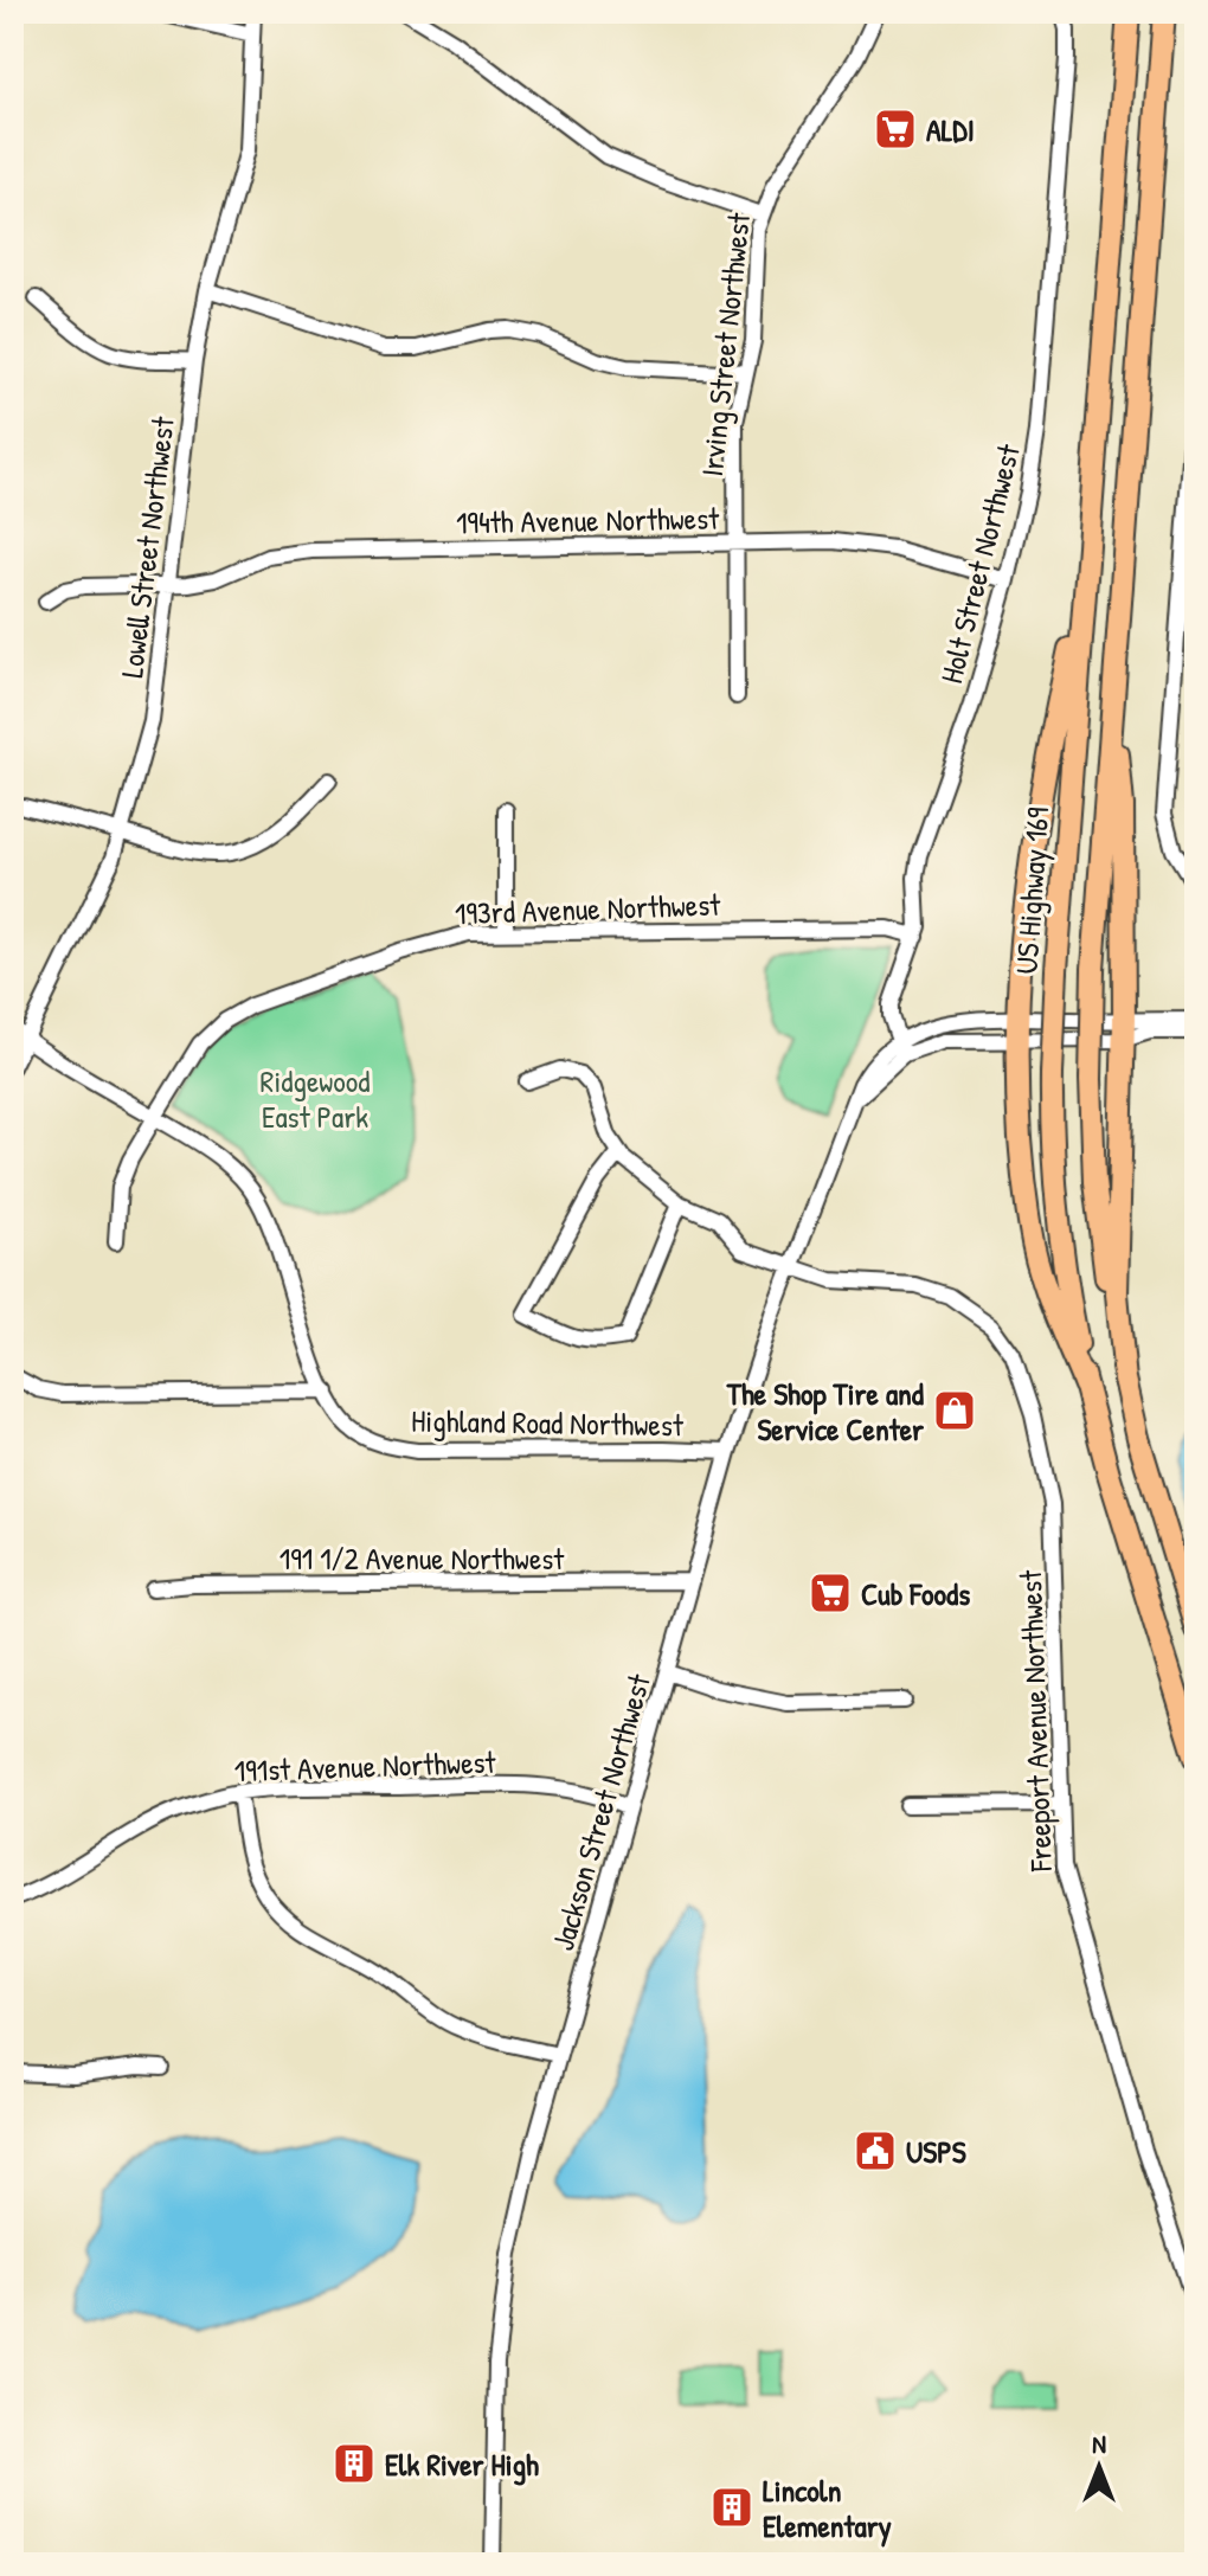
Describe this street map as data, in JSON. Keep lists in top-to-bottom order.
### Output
{
  "streets": {
    "highway": ["US Highway 169"],
    "street": [
      "Irving Street Northwest",
      "194th Avenue Northwest",
      "Lowell Street Northwest",
      "Holt Street Northwest",
      "193rd Avenue Northwest",
      "Highland Road Northwest",
      "191 1/2 Avenue Northwest",
      "Freeport Avenue Northwest",
      "191st Avenue Northwest",
      "Jackson Street Northwest"
    ]
  },
  "crossings": [
    ["Irving Street Northwest", "194th Avenue Northwest"],
    ["194th Avenue Northwest", "Lowell Street Northwest"],
    ["194th Avenue Northwest", "Holt Street Northwest"],
    ["Lowell Street Northwest", "Highland Road Northwest"],
    ["Holt Street Northwest", "193rd Avenue Northwest"],
    ["Holt Street Northwest", "Jackson Street Northwest"],
    ["193rd Avenue Northwest", "Highland Road Northwest"],
    ["Highland Road Northwest", "Jackson Street Northwest"],
    ["191 1/2 Avenue Northwest", "Jackson Street Northwest"],
    ["Freeport Avenue Northwest", "Jackson Street Northwest"],
    ["191st Avenue Northwest", "Jackson Street Northwest"]
  ],
  "parks": ["Ridgewood East Park"],
  "places": {
    "supermarket": ["ALDI", "Cub Foods"],
    "shop": ["The Shop Tire and Service Center"],
    "public building": ["USPS"],
    "building": ["Elk River High", "Lincoln Elementary"]
  },
  "north": "top"
}
